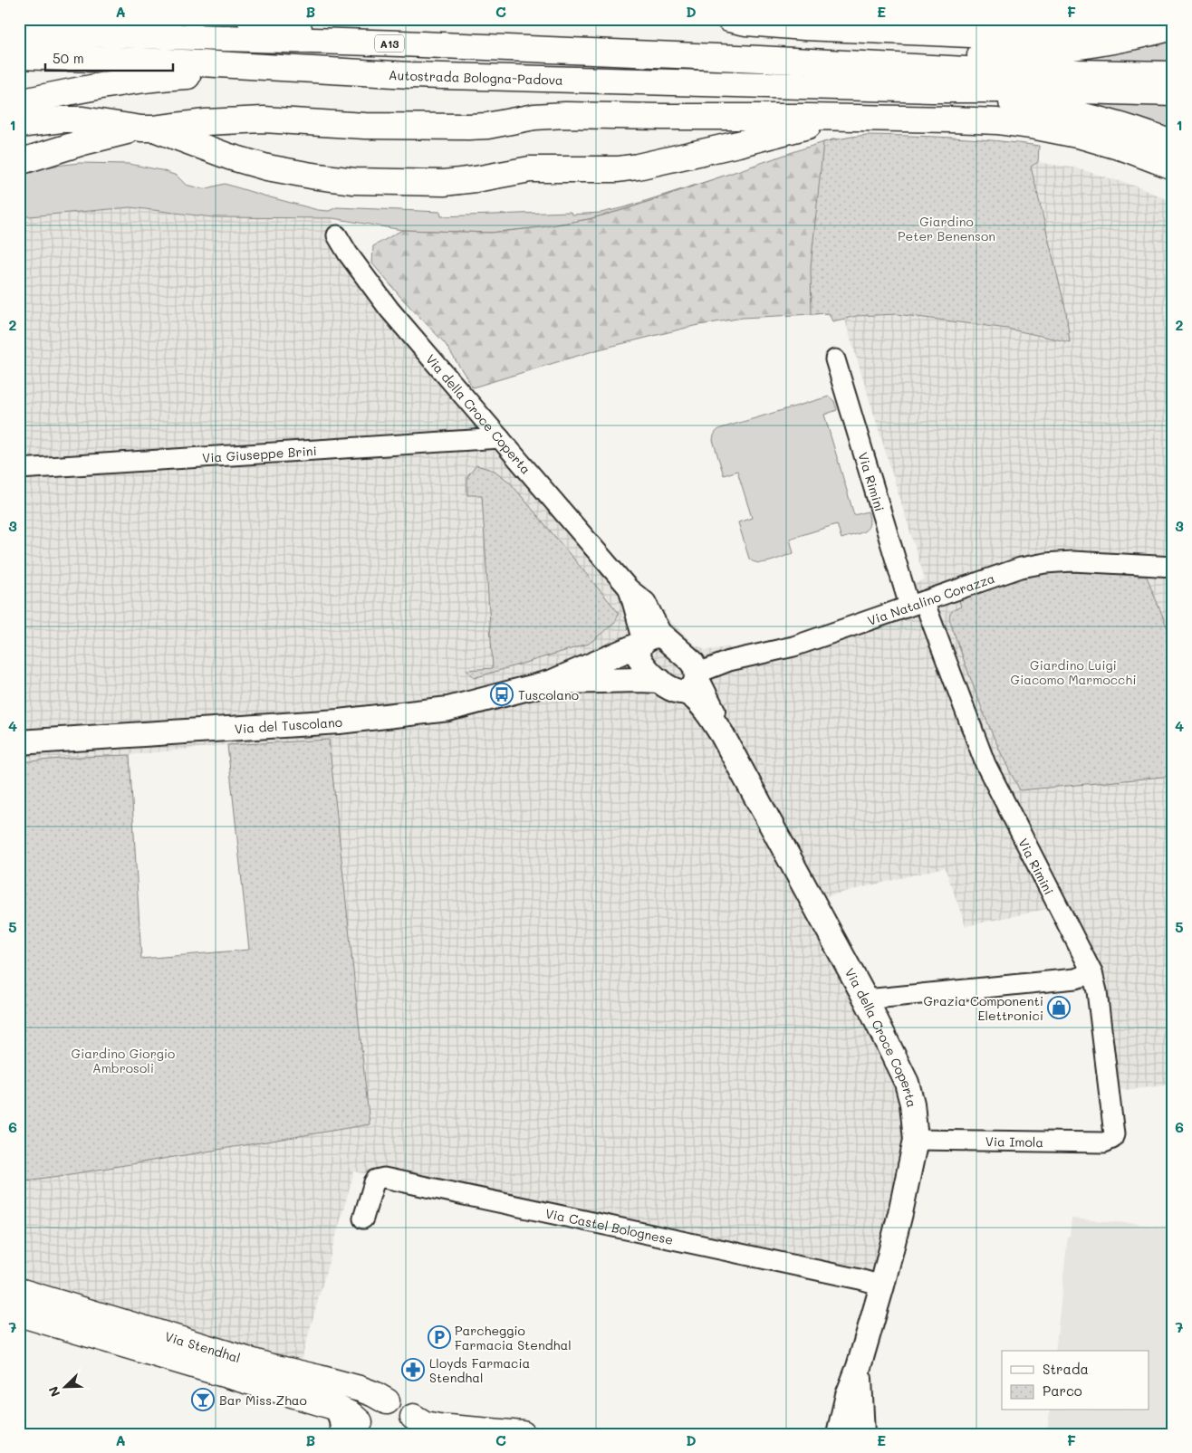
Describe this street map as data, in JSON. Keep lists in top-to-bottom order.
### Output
{
  "streets": {
    "main road": ["A13", "Autostrada Bologna-Padova", "Via Stendhal"],
    "street": [
      "Via della Croce Coperta",
      "Via Giuseppe Brini",
      "Via Rimini",
      "Via Natalino Corazza",
      "Via del Tuscolano",
      "Via Imola",
      "Via Castel Bolognese"
    ]
  },
  "crossings": [
    ["Via della Croce Coperta", "Via Giuseppe Brini"],
    ["Via della Croce Coperta", "Via Natalino Corazza"],
    ["Via della Croce Coperta", "Via del Tuscolano"],
    ["Via della Croce Coperta", "Via Imola"],
    ["Via della Croce Coperta", "Via Castel Bolognese"],
    ["Via Rimini", "Via Natalino Corazza"],
    ["Via Rimini", "Via Imola"]
  ],
  "parks": ["Giardino Peter Benenson", "Giardino Luigi Giacomo Marmocchi", "Giardino Giorgio Ambrosoli"],
  "places": {
    "bus stop": ["Tuscolano"],
    "shop": ["Grazia Componenti Elettronici"],
    "parking": ["Parcheggio Farmacia Stendhal"],
    "pharmacy": ["Lloyds Farmacia Stendhal"],
    "bar": ["Bar Miss Zhao"]
  },
  "legend": ["Strada", "Parco"],
  "scale_bar": "50 m",
  "north": "bottom left",
  "grid": {
    "columns": [
      "A",
      "B",
      "C",
      "D",
      "E",
      "F"
    ],
    "rows": [
      "1",
      "2",
      "3",
      "4",
      "5",
      "6",
      "7"
    ]
  }
}
